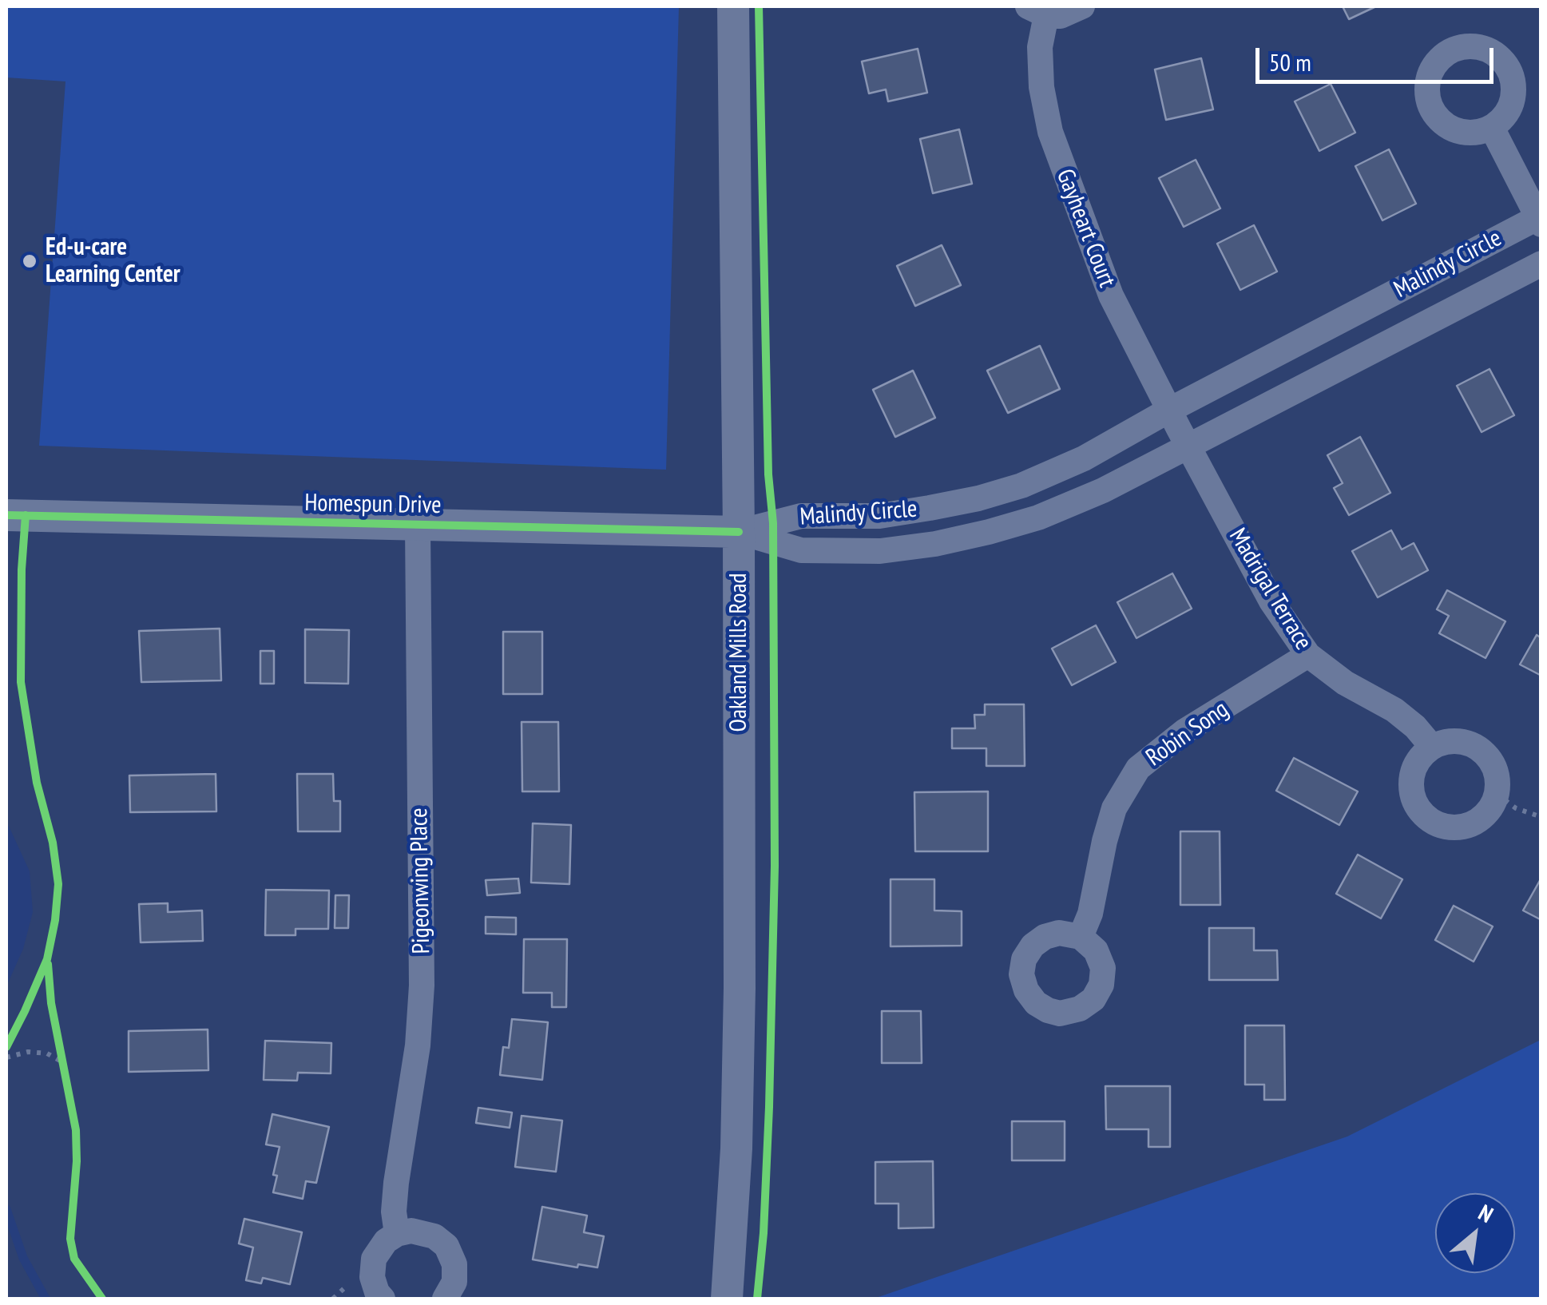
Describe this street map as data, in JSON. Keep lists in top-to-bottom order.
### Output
{
  "streets": {
    "street": [
      "Gayheart Court",
      "Malindy Circle",
      "Homespun Drive",
      "Madrigal Terrace",
      "Oakland Mills Road",
      "Robin Song",
      "Pigeonwing Place"
    ]
  },
  "crossings": [
    ["Gayheart Court", "Malindy Circle"],
    ["Gayheart Court", "Madrigal Terrace"],
    ["Malindy Circle", "Homespun Drive"],
    ["Malindy Circle", "Madrigal Terrace"],
    ["Malindy Circle", "Oakland Mills Road"],
    ["Homespun Drive", "Oakland Mills Road"],
    ["Homespun Drive", "Pigeonwing Place"],
    ["Madrigal Terrace", "Robin Song"]
  ],
  "places": ["Ed-u-care Learning Center"],
  "scale_bar": "50 m",
  "north": "top right"
}
